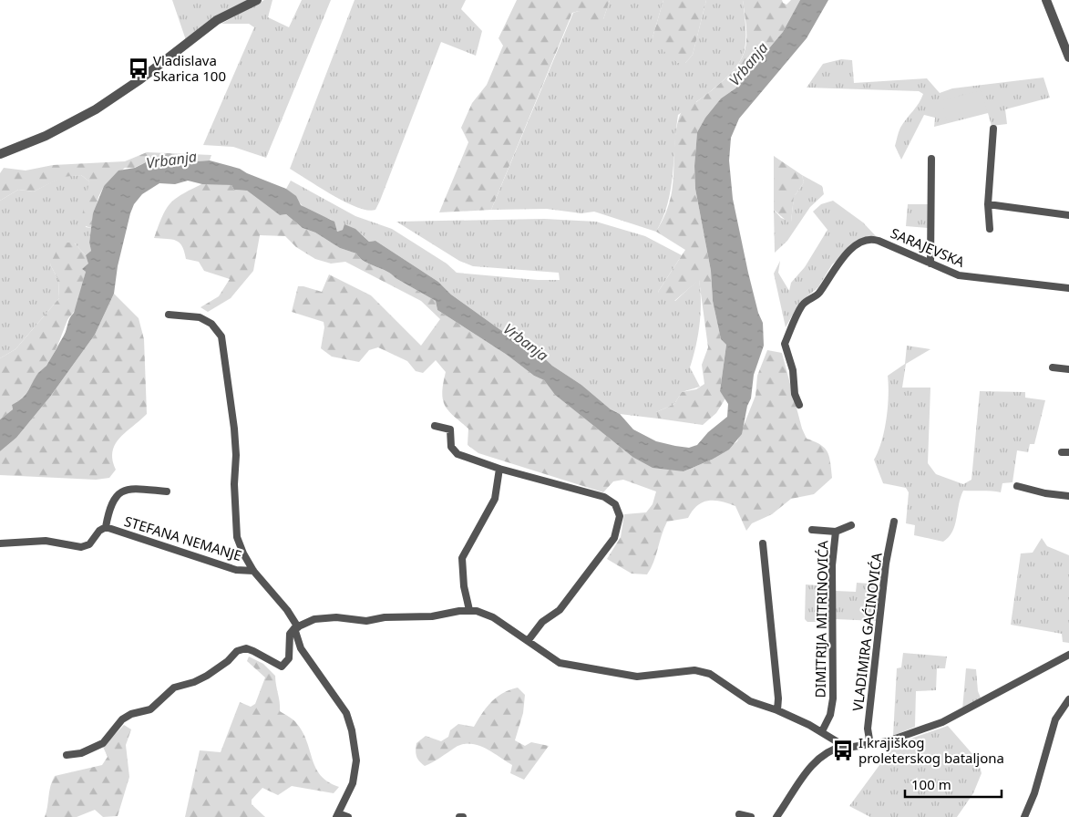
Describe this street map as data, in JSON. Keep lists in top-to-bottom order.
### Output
{
  "streets": {
    "street": [
      "SARAJEVSKA",
      "STEFANA NEMANJE",
      "DIMITRIJA MITRINOVIĆA",
      "VLADIMIRA GAĆINOVIĆA"
    ]
  },
  "water": ["Vrbanja"],
  "places": {
    "bus stop": ["Vladislava Skarica 100", "I krajiškog proleterskog bataljona"]
  },
  "scale_bar": "100 m"
}
